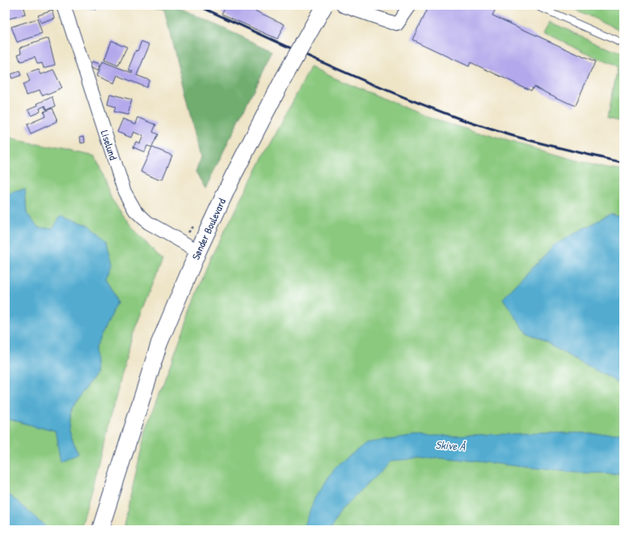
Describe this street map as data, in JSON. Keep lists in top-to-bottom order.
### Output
{
  "streets": {
    "street": ["Liselund", "Sønder Boulevard"]
  },
  "crossings": [
    ["Liselund", "Sønder Boulevard"]
  ],
  "water": ["Skive Å"]
}
